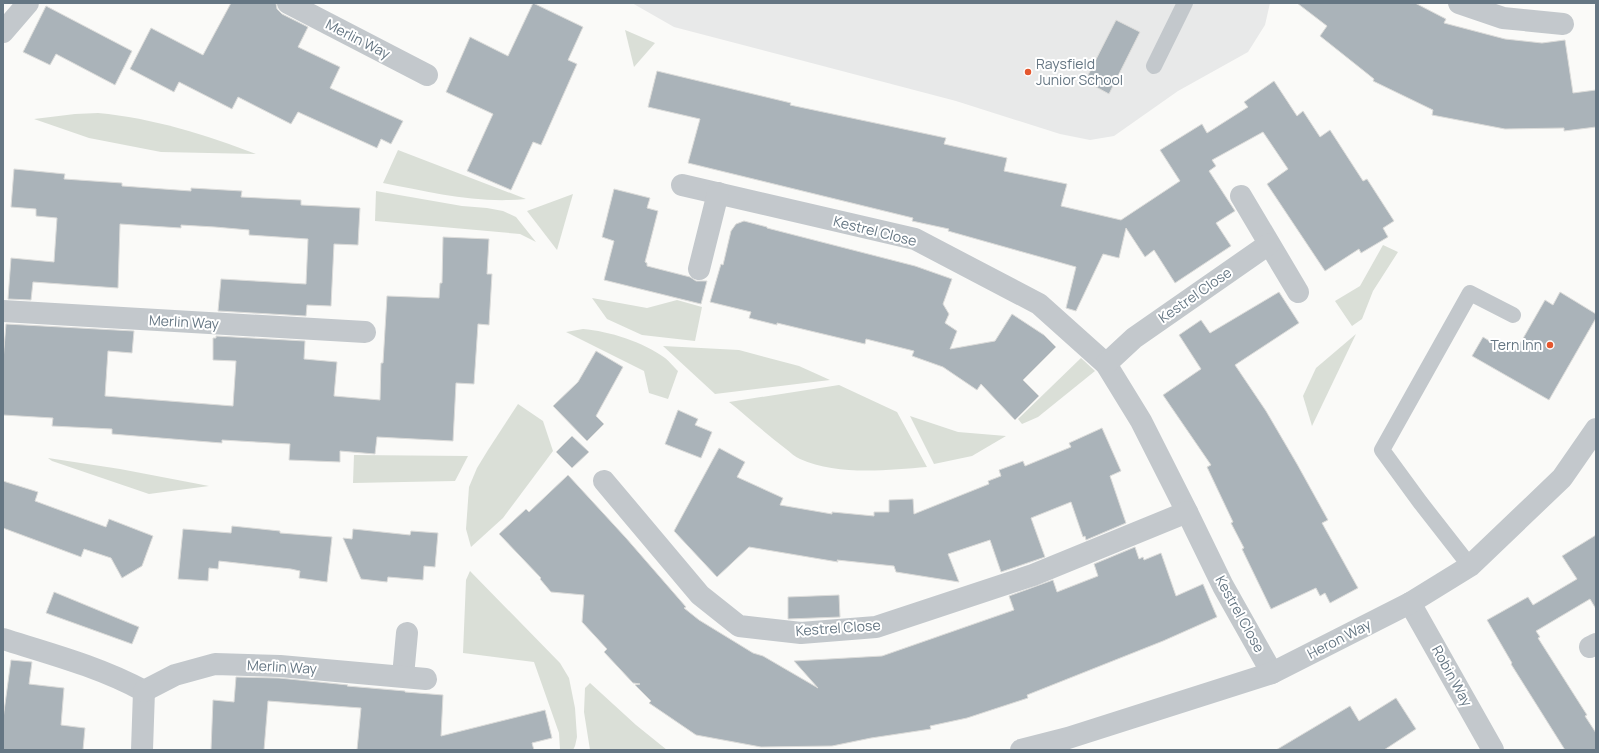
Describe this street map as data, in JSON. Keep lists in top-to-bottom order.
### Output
{
  "streets": {
    "street": [
      "Merlin Way",
      "Kestrel Close",
      "Heron Way",
      "Robin Way"
    ]
  },
  "crossings": [
    ["Kestrel Close", "Heron Way"],
    ["Heron Way", "Robin Way"]
  ],
  "places": ["Raysfield Junior School", "Tern Inn"]
}
